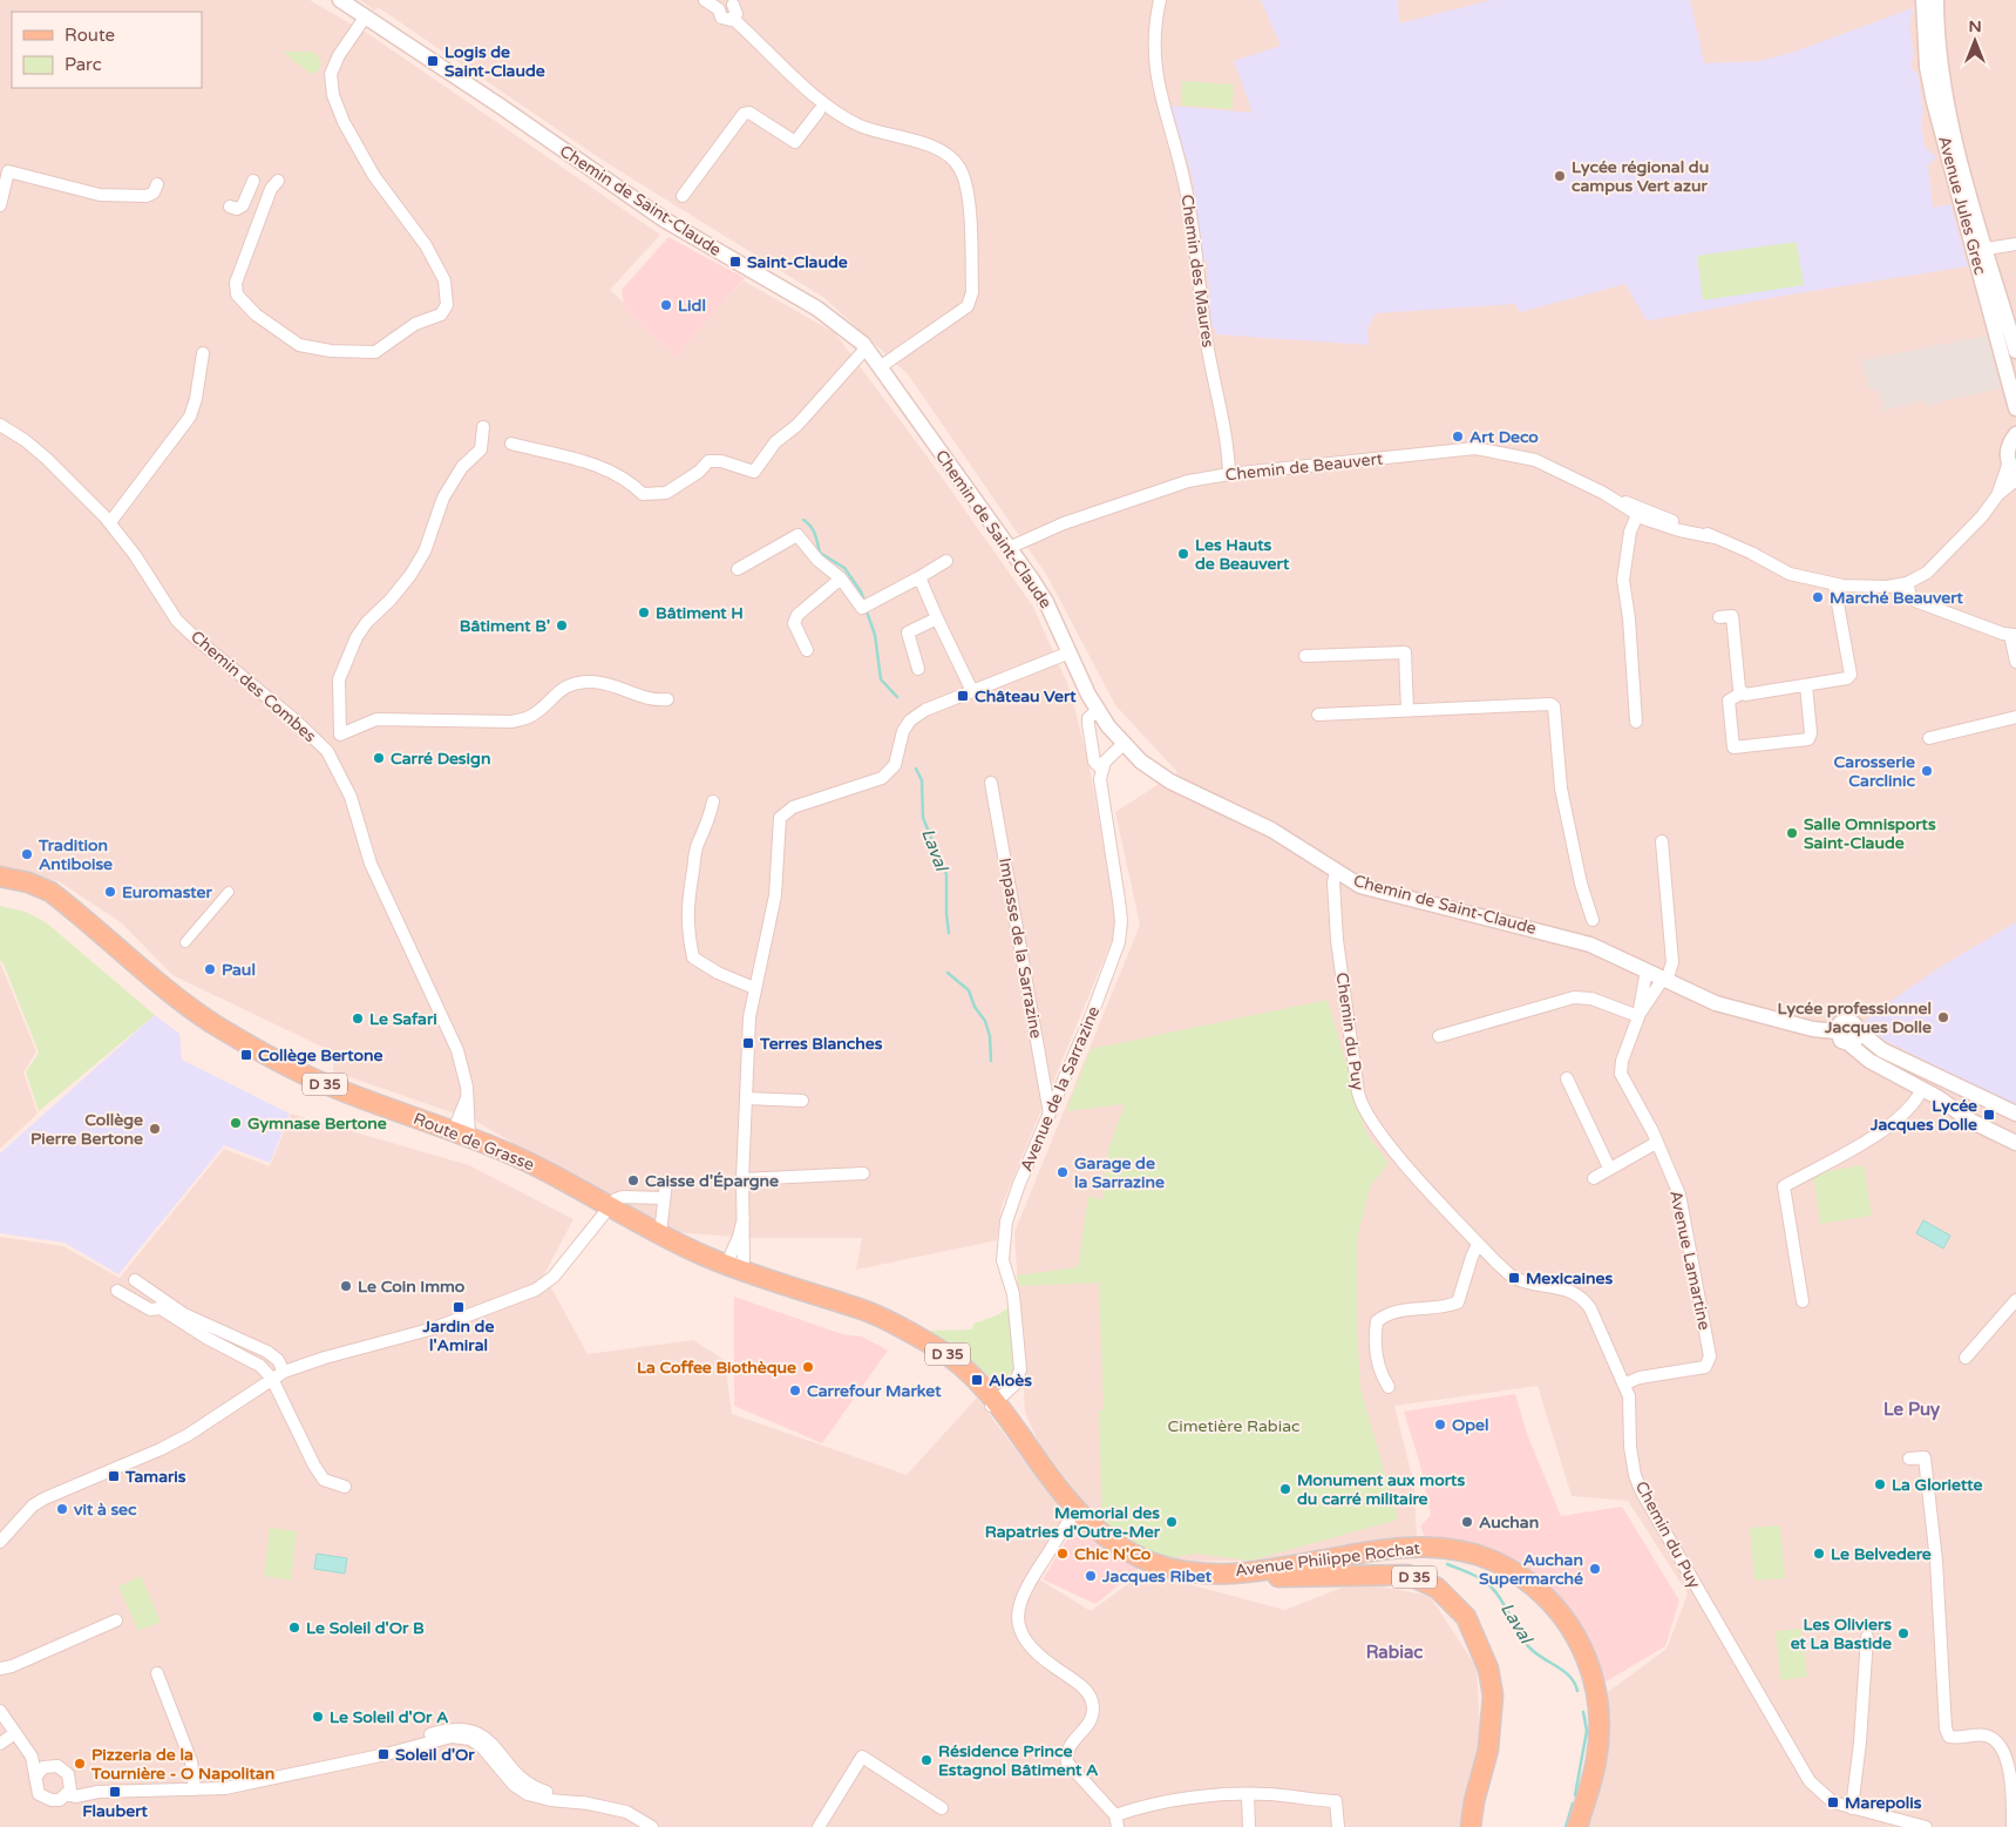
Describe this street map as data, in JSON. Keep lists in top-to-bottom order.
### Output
{
  "streets": {
    "main road": ["D 35", "Route de Grasse", "Avenue Philippe Rochat"],
    "street": [
      "Chemin de Saint-Claude",
      "Avenue Jules Grec",
      "Chemin des Maures",
      "Chemin de Beauvert",
      "Chemin des Combes",
      "Impasse de la Sarrazine",
      "Chemin du Puy",
      "Avenue de la Sarrazine",
      "Avenue Lamartine"
    ]
  },
  "crossings": [
    ["Chemin de Saint-Claude", "Chemin de Beauvert"],
    ["Chemin de Saint-Claude", "Chemin du Puy"],
    ["Chemin de Saint-Claude", "Avenue de la Sarrazine"],
    ["Chemin de Saint-Claude", "Avenue Lamartine"],
    ["Chemin des Maures", "Chemin de Beauvert"],
    ["Chemin des Combes", "Route de Grasse"],
    ["Impasse de la Sarrazine", "Avenue de la Sarrazine"],
    ["Chemin du Puy", "Avenue Lamartine"],
    ["Avenue de la Sarrazine", "Route de Grasse"],
    ["Avenue de la Sarrazine", "Avenue Philippe Rochat"],
    ["Route de Grasse", "Avenue Philippe Rochat"]
  ],
  "districts": ["Le Puy", "Rabiac"],
  "water": ["Laval"],
  "parks": ["Cimetière Rabiac"],
  "places": {
    "transit": [
      "Logis de Saint-Claude",
      "Saint-Claude",
      "Château Vert",
      "Terres Blanches",
      "Collège Bertone",
      "Lycée Jacques Dolle",
      "Mexicaines",
      "Jardin de l'Amiral",
      "Aloès",
      "Tamaris",
      "Soleil d'Or",
      "Flaubert",
      "Marepolis"
    ],
    "other": [
      "Lycée régional du campus Vert azur",
      "Lidl",
      "Art Deco",
      "Les Hauts de Beauvert",
      "Marché Beauvert",
      "Bâtiment H",
      "Bâtiment B'",
      "Carré Design",
      "Carosserie Carclinic",
      "Salle Omnisports Saint-Claude",
      "Tradition Antiboise",
      "Euromaster",
      "Paul",
      "Lycée professionnel Jacques Dolle",
      "Le Safari",
      "Gymnase Bertone",
      "Collège Pierre Bertone",
      "Garage de la Sarrazine",
      "Caisse d'Épargne",
      "Le Coin Immo",
      "La Coffee Biothèque",
      "Carrefour Market",
      "Opel",
      "La Gloriette",
      "Monument aux morts du carré militaire",
      "vit à sec",
      "Memorial des Rapatries d'Outre-Mer",
      "Auchan",
      "Chic N'Co",
      "Le Belvedere",
      "Auchan Supermarché",
      "Jacques Ribet",
      "Le Soleil d'Or B",
      "Les Oliviers et La Bastide",
      "Le Soleil d'Or A",
      "Résidence Prince Estagnol Bâtiment A",
      "Pizzeria de la Tournière - O Napolitan"
    ]
  },
  "legend": ["Route", "Parc"],
  "north": "top"
}
